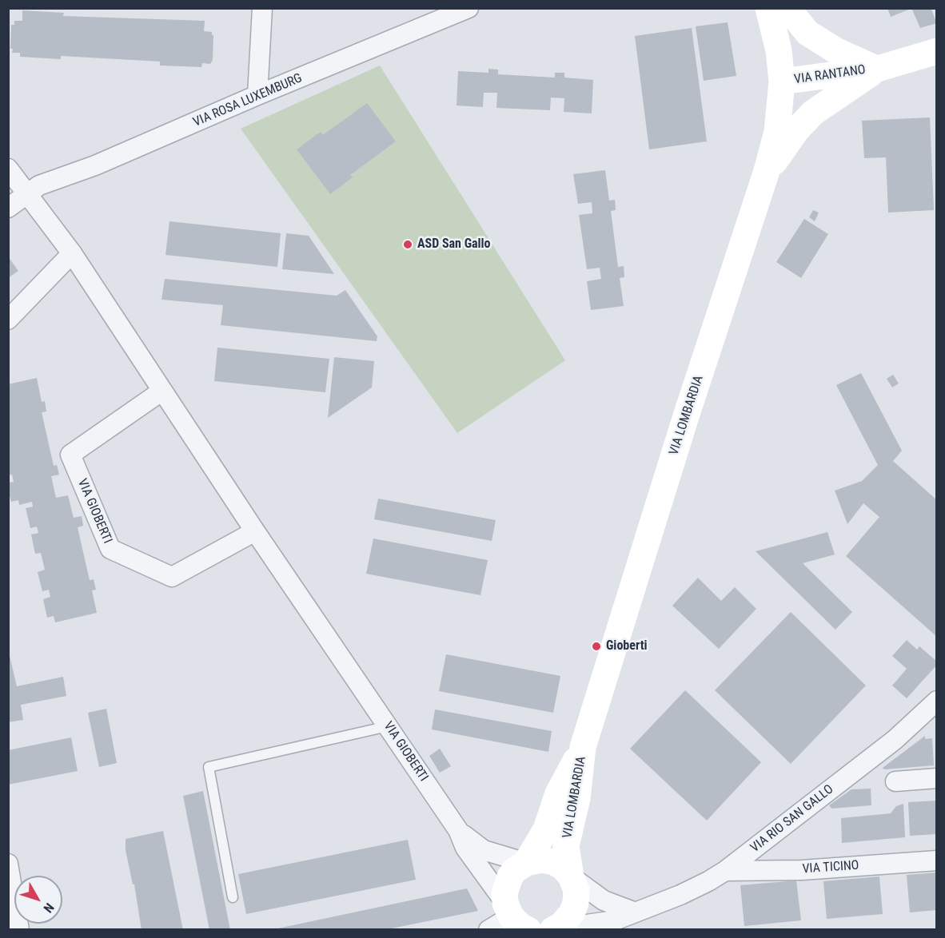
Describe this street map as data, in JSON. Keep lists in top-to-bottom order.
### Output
{
  "streets": {
    "main road": ["VIA RANTANO", "VIA LOMBARDIA"],
    "street": [
      "VIA ROSA LUXEMBURG",
      "VIA GIOBERTI",
      "VIA RIO SAN GALLO",
      "VIA TICINO"
    ]
  },
  "crossings": [
    ["VIA RANTANO", "VIA LOMBARDIA"],
    ["VIA ROSA LUXEMBURG", "VIA GIOBERTI"],
    ["VIA LOMBARDIA", "VIA RIO SAN GALLO"],
    ["VIA RIO SAN GALLO", "VIA TICINO"]
  ],
  "places": ["ASD San Gallo", "Gioberti"],
  "north": "bottom right"
}
